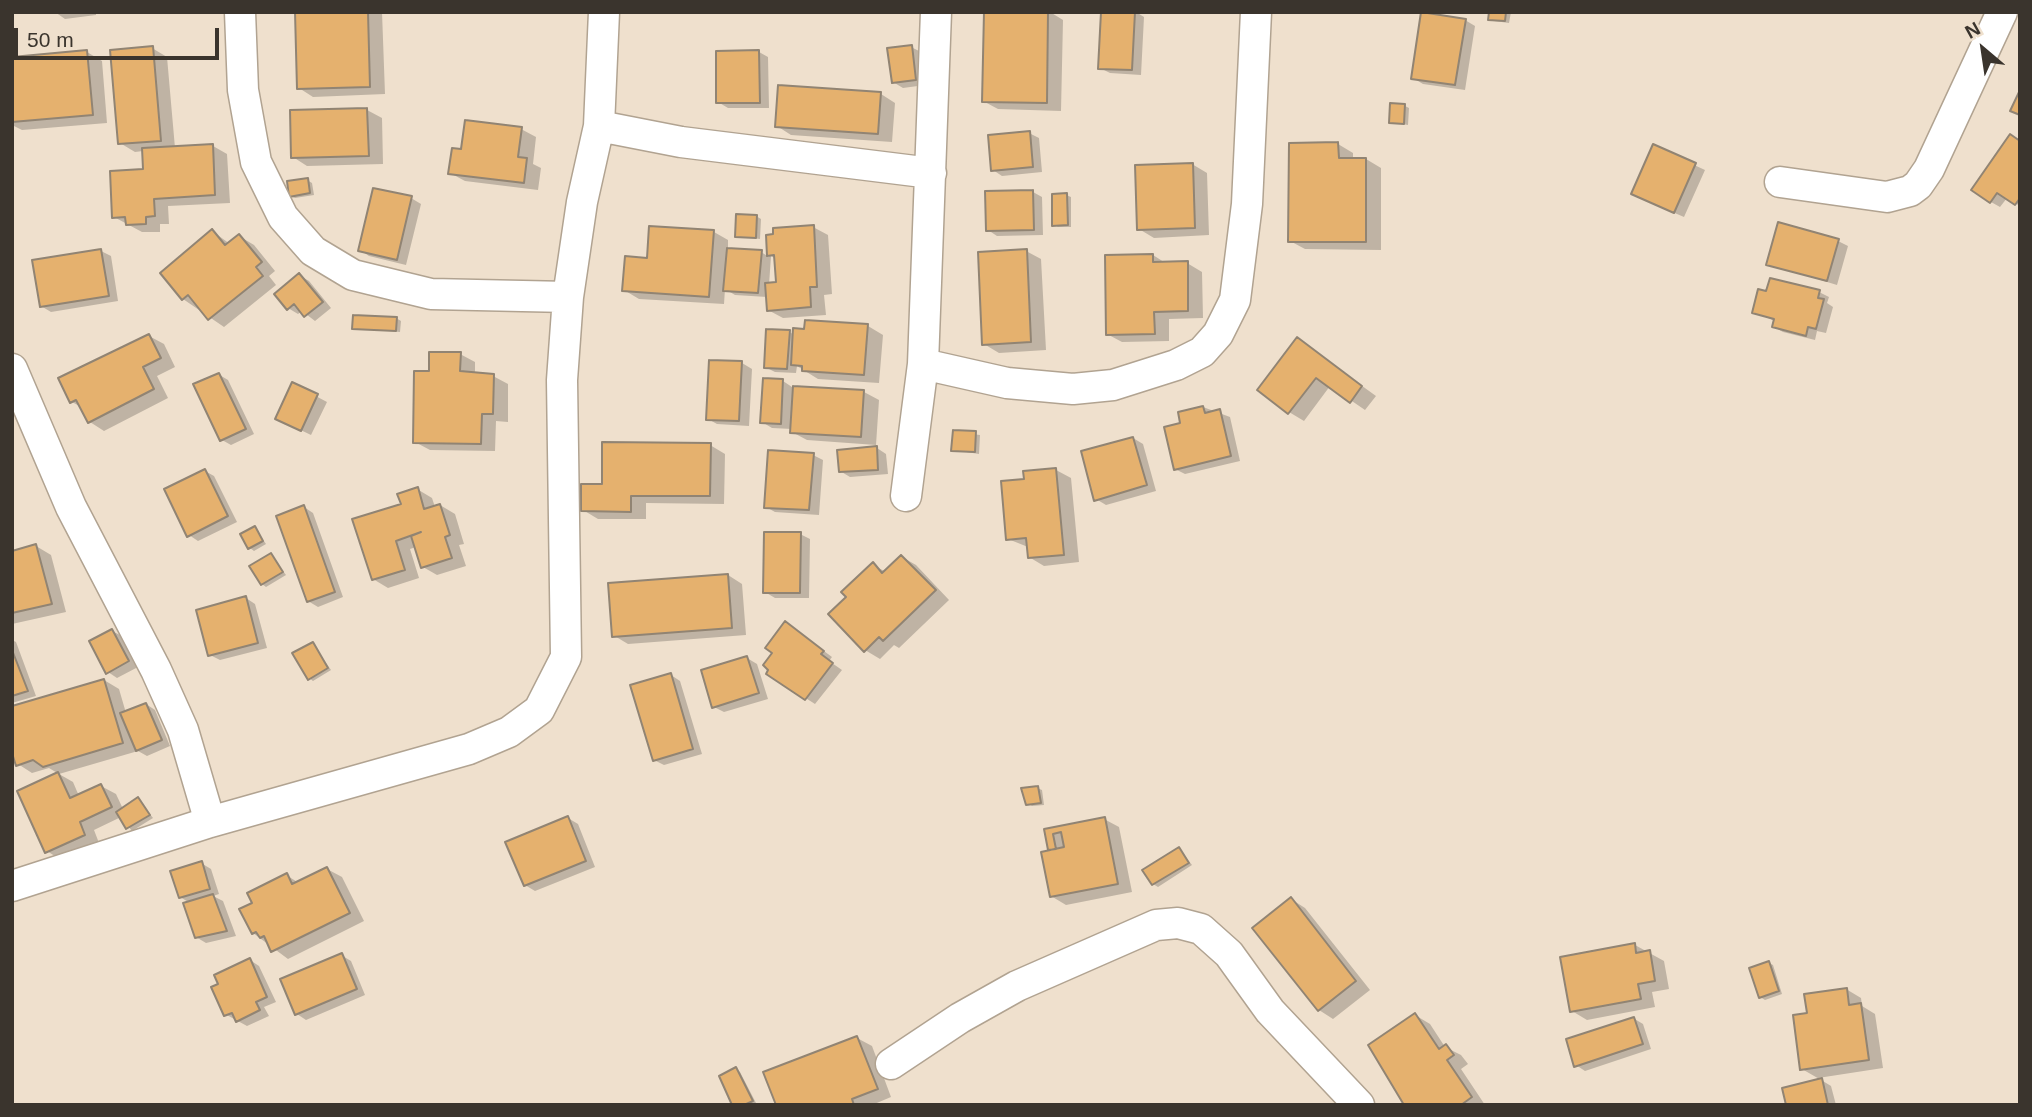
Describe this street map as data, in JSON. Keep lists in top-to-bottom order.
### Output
{
  "scale_bar": "50 m",
  "north": "top left"
}
